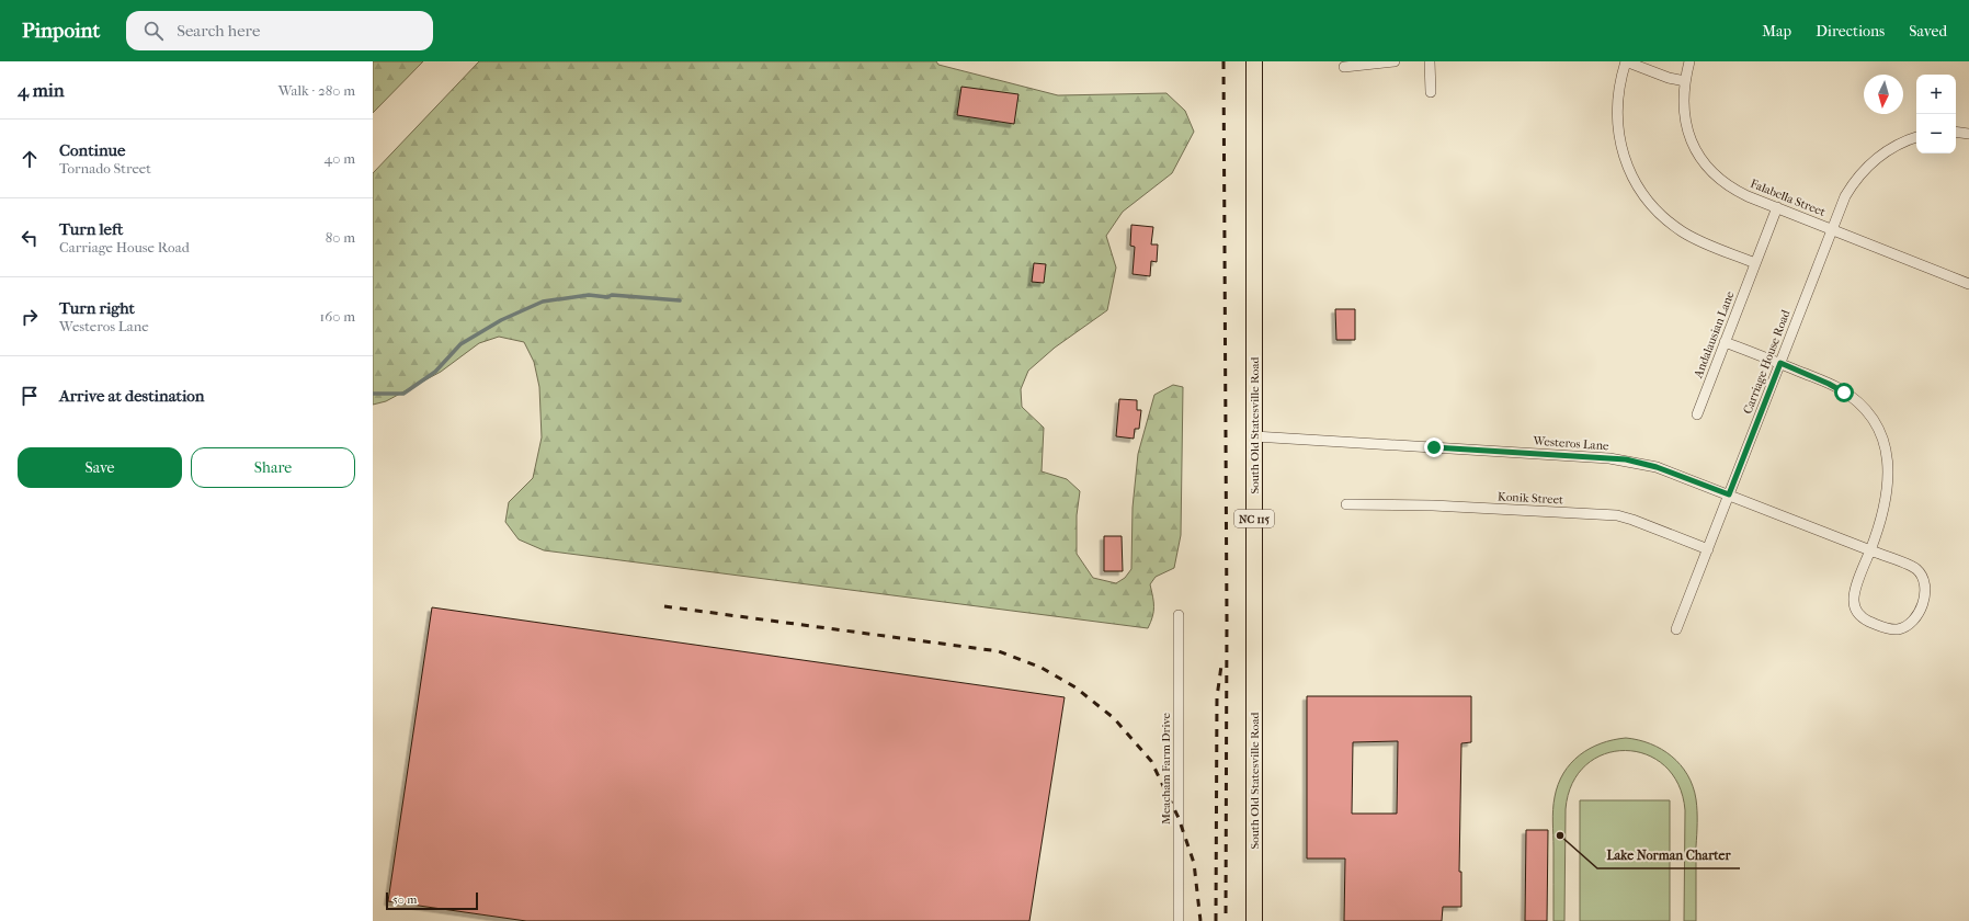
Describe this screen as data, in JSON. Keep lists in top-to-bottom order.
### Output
{
  "streets": {
    "main road": ["South Old Statesville Road", "NC 115"],
    "street": [
      "Falabella Street",
      "Andalausian Lane",
      "Carriage House Road",
      "Westeros Lane",
      "Konik Street",
      "Meacham Farm Drive"
    ]
  },
  "crossings": [
    ["Falabella Street", "Andalausian Lane"],
    ["Falabella Street", "Carriage House Road"],
    ["Carriage House Road", "Westeros Lane"],
    ["Carriage House Road", "Konik Street"],
    ["South Old Statesville Road", "Westeros Lane"]
  ],
  "places": ["Lake Norman Charter"],
  "scale_bar": "50 m",
  "north": "bottom",
  "page": {
    "header": "Pinpoint",
    "search": "Search here",
    "nav": ["Map", "Directions", "Saved"],
    "heading": ["4 min", "Walk · 280 m"],
    "map_buttons": ["+", "−"],
    "list": [
      ["Continue", "Tornado Street", "40 m"],
      ["Turn left", "Carriage House Road", "80 m"],
      ["Turn right", "Westeros Lane", "160 m"],
      "Arrive at destination"
    ],
    "buttons": ["Save", "Share"],
    "scale": "50 m"
  }
}
